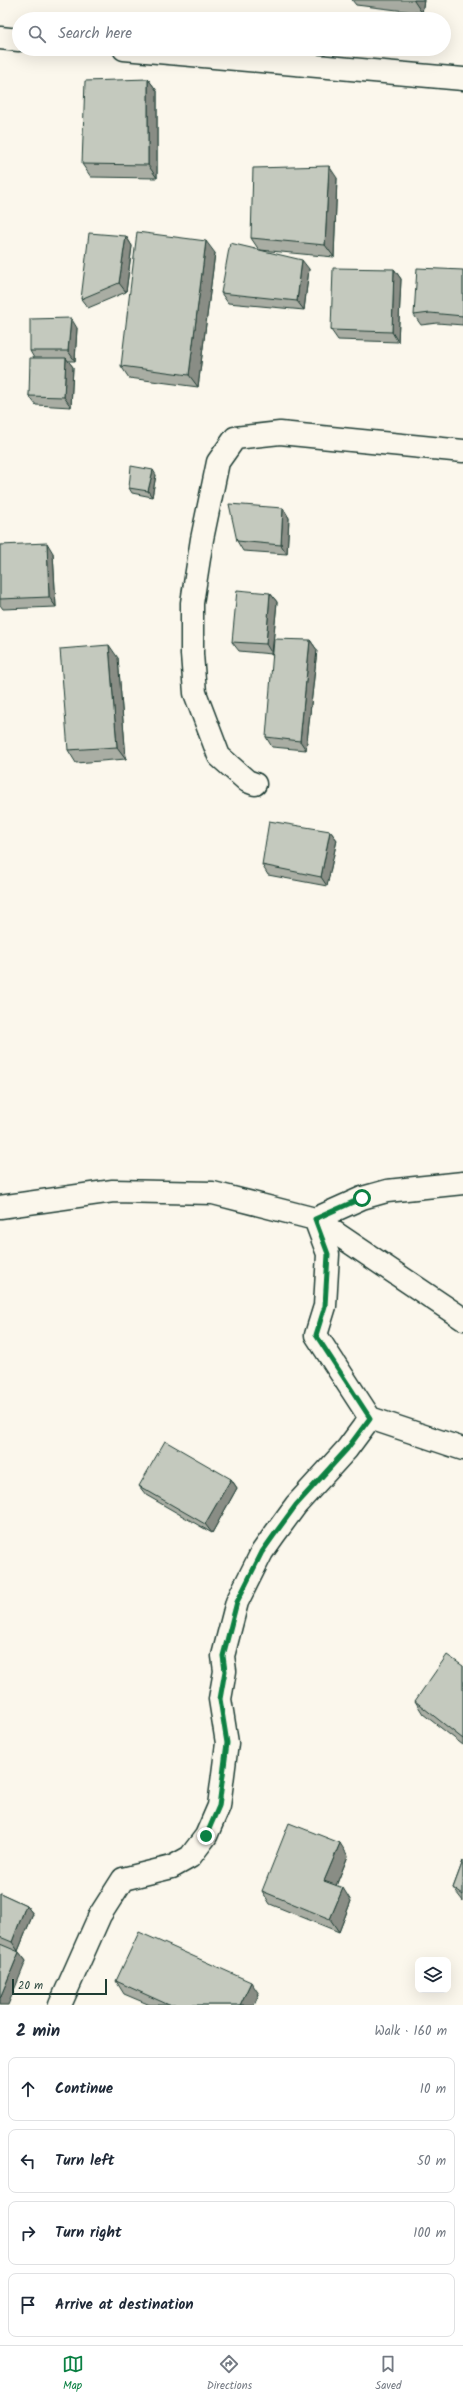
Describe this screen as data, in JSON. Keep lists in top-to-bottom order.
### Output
{
  "scale_bar": "20 m",
  "page": {
    "search": "Search here",
    "scale": "20 m",
    "heading": ["2 min", "Walk · 160 m"],
    "list": [
      ["Continue", "10 m"],
      ["Turn left", "50 m"],
      ["Turn right", "100 m"],
      "Arrive at destination"
    ],
    "nav": ["Map", "Directions", "Saved"]
  }
}
